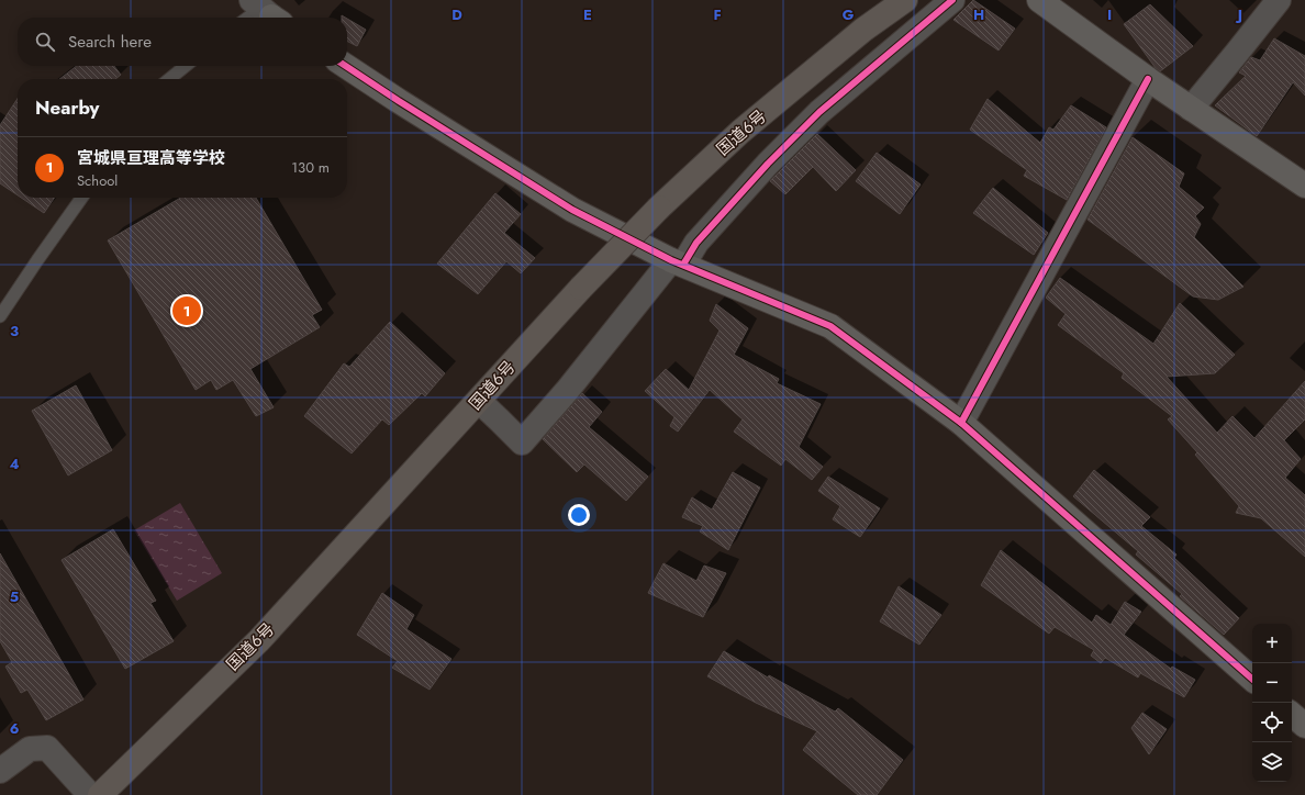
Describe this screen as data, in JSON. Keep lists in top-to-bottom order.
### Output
{
  "streets": {
    "highway": ["国道6号"]
  },
  "page": {
    "search": "Search here",
    "heading": "Nearby",
    "list": [
      {
        "mark": "1",
        "name": "宮城県亘理高等学校",
        "note": "School",
        "value": "130 m"
      }
    ],
    "pins": "1",
    "map_buttons": ["+", "−"]
  },
  "grid": {
    "columns": [
      "D",
      "E",
      "F",
      "G",
      "H",
      "I",
      "J"
    ],
    "rows": [
      "3",
      "4",
      "5",
      "6"
    ]
  }
}
